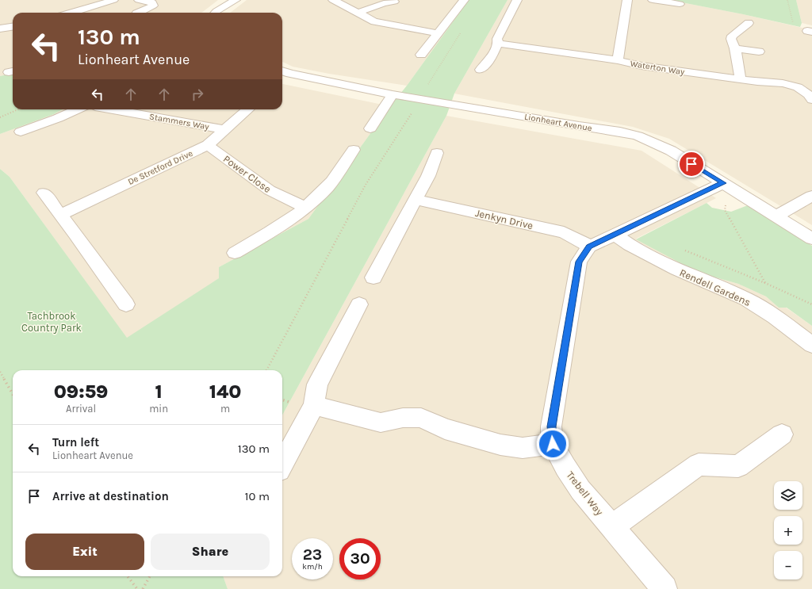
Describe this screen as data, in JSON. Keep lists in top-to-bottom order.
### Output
{
  "streets": {
    "street": [
      "Waterton Way",
      "Stammers Way",
      "Lionheart Avenue",
      "De Stretford Drive",
      "Power Close",
      "Jenkyn Drive",
      "Rendell Gardens",
      "Trebell Way"
    ]
  },
  "crossings": [
    ["Stammers Way", "De Stretford Drive"],
    ["De Stretford Drive", "Power Close"],
    ["Jenkyn Drive", "Trebell Way"]
  ],
  "parks": ["Tachbrook Country Park"],
  "page": {
    "turn": ["130 m", "Lionheart Avenue"],
    "eta": [
      "09:59",
      "Arrival",
      "1",
      "min",
      "140",
      "m"
    ],
    "list": [
      {
        "name": "Turn left",
        "note": "Lionheart Avenue",
        "value": "130 m"
      },
      {
        "name": "Arrive at destination",
        "value": "10 m"
      }
    ],
    "map_buttons": ["+", "−"],
    "buttons": ["Exit", "Share"],
    "speed": "23 km/h",
    "limit": "30"
  }
}
